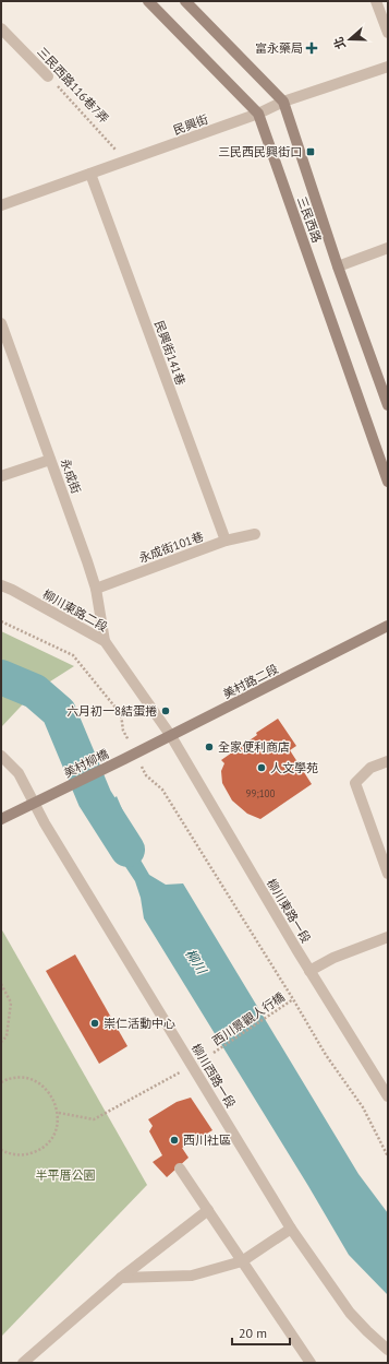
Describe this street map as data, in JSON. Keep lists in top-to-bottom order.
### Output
{
  "streets": {
    "street": [
      "三民西路116巷7弄",
      "民興街",
      "三民西路",
      "民興街141巷",
      "永成街",
      "永成街101巷",
      "柳川東路二段",
      "美村路二段",
      "美村柳橋",
      "柳川東路一段",
      "柳川西路一段"
    ],
    "path": ["西川景觀人行橋"]
  },
  "crossings": [
    ["三民西路116巷7弄", "民興街"],
    ["民興街", "三民西路"],
    ["民興街", "民興街141巷"],
    ["民興街141巷", "永成街101巷"],
    ["永成街", "永成街101巷"],
    ["永成街", "柳川東路二段"],
    ["柳川東路二段", "美村路二段"],
    ["柳川東路二段", "柳川東路一段"],
    ["美村路二段", "美村柳橋"],
    ["美村路二段", "柳川東路一段"],
    ["美村柳橋", "柳川西路一段"]
  ],
  "water": ["柳川"],
  "parks": ["半平厝公園"],
  "places": {
    "health": ["富永藥局"],
    "transit": ["三民西民興街口"],
    "other": [
      "六月初一8結蛋捲",
      "全家便利商店",
      "人文學苑",
      "崇仁活動中心",
      "西川社區"
    ]
  },
  "house_numbers": ["99;100"],
  "scale_bar": "20 m",
  "north": "left"
}
